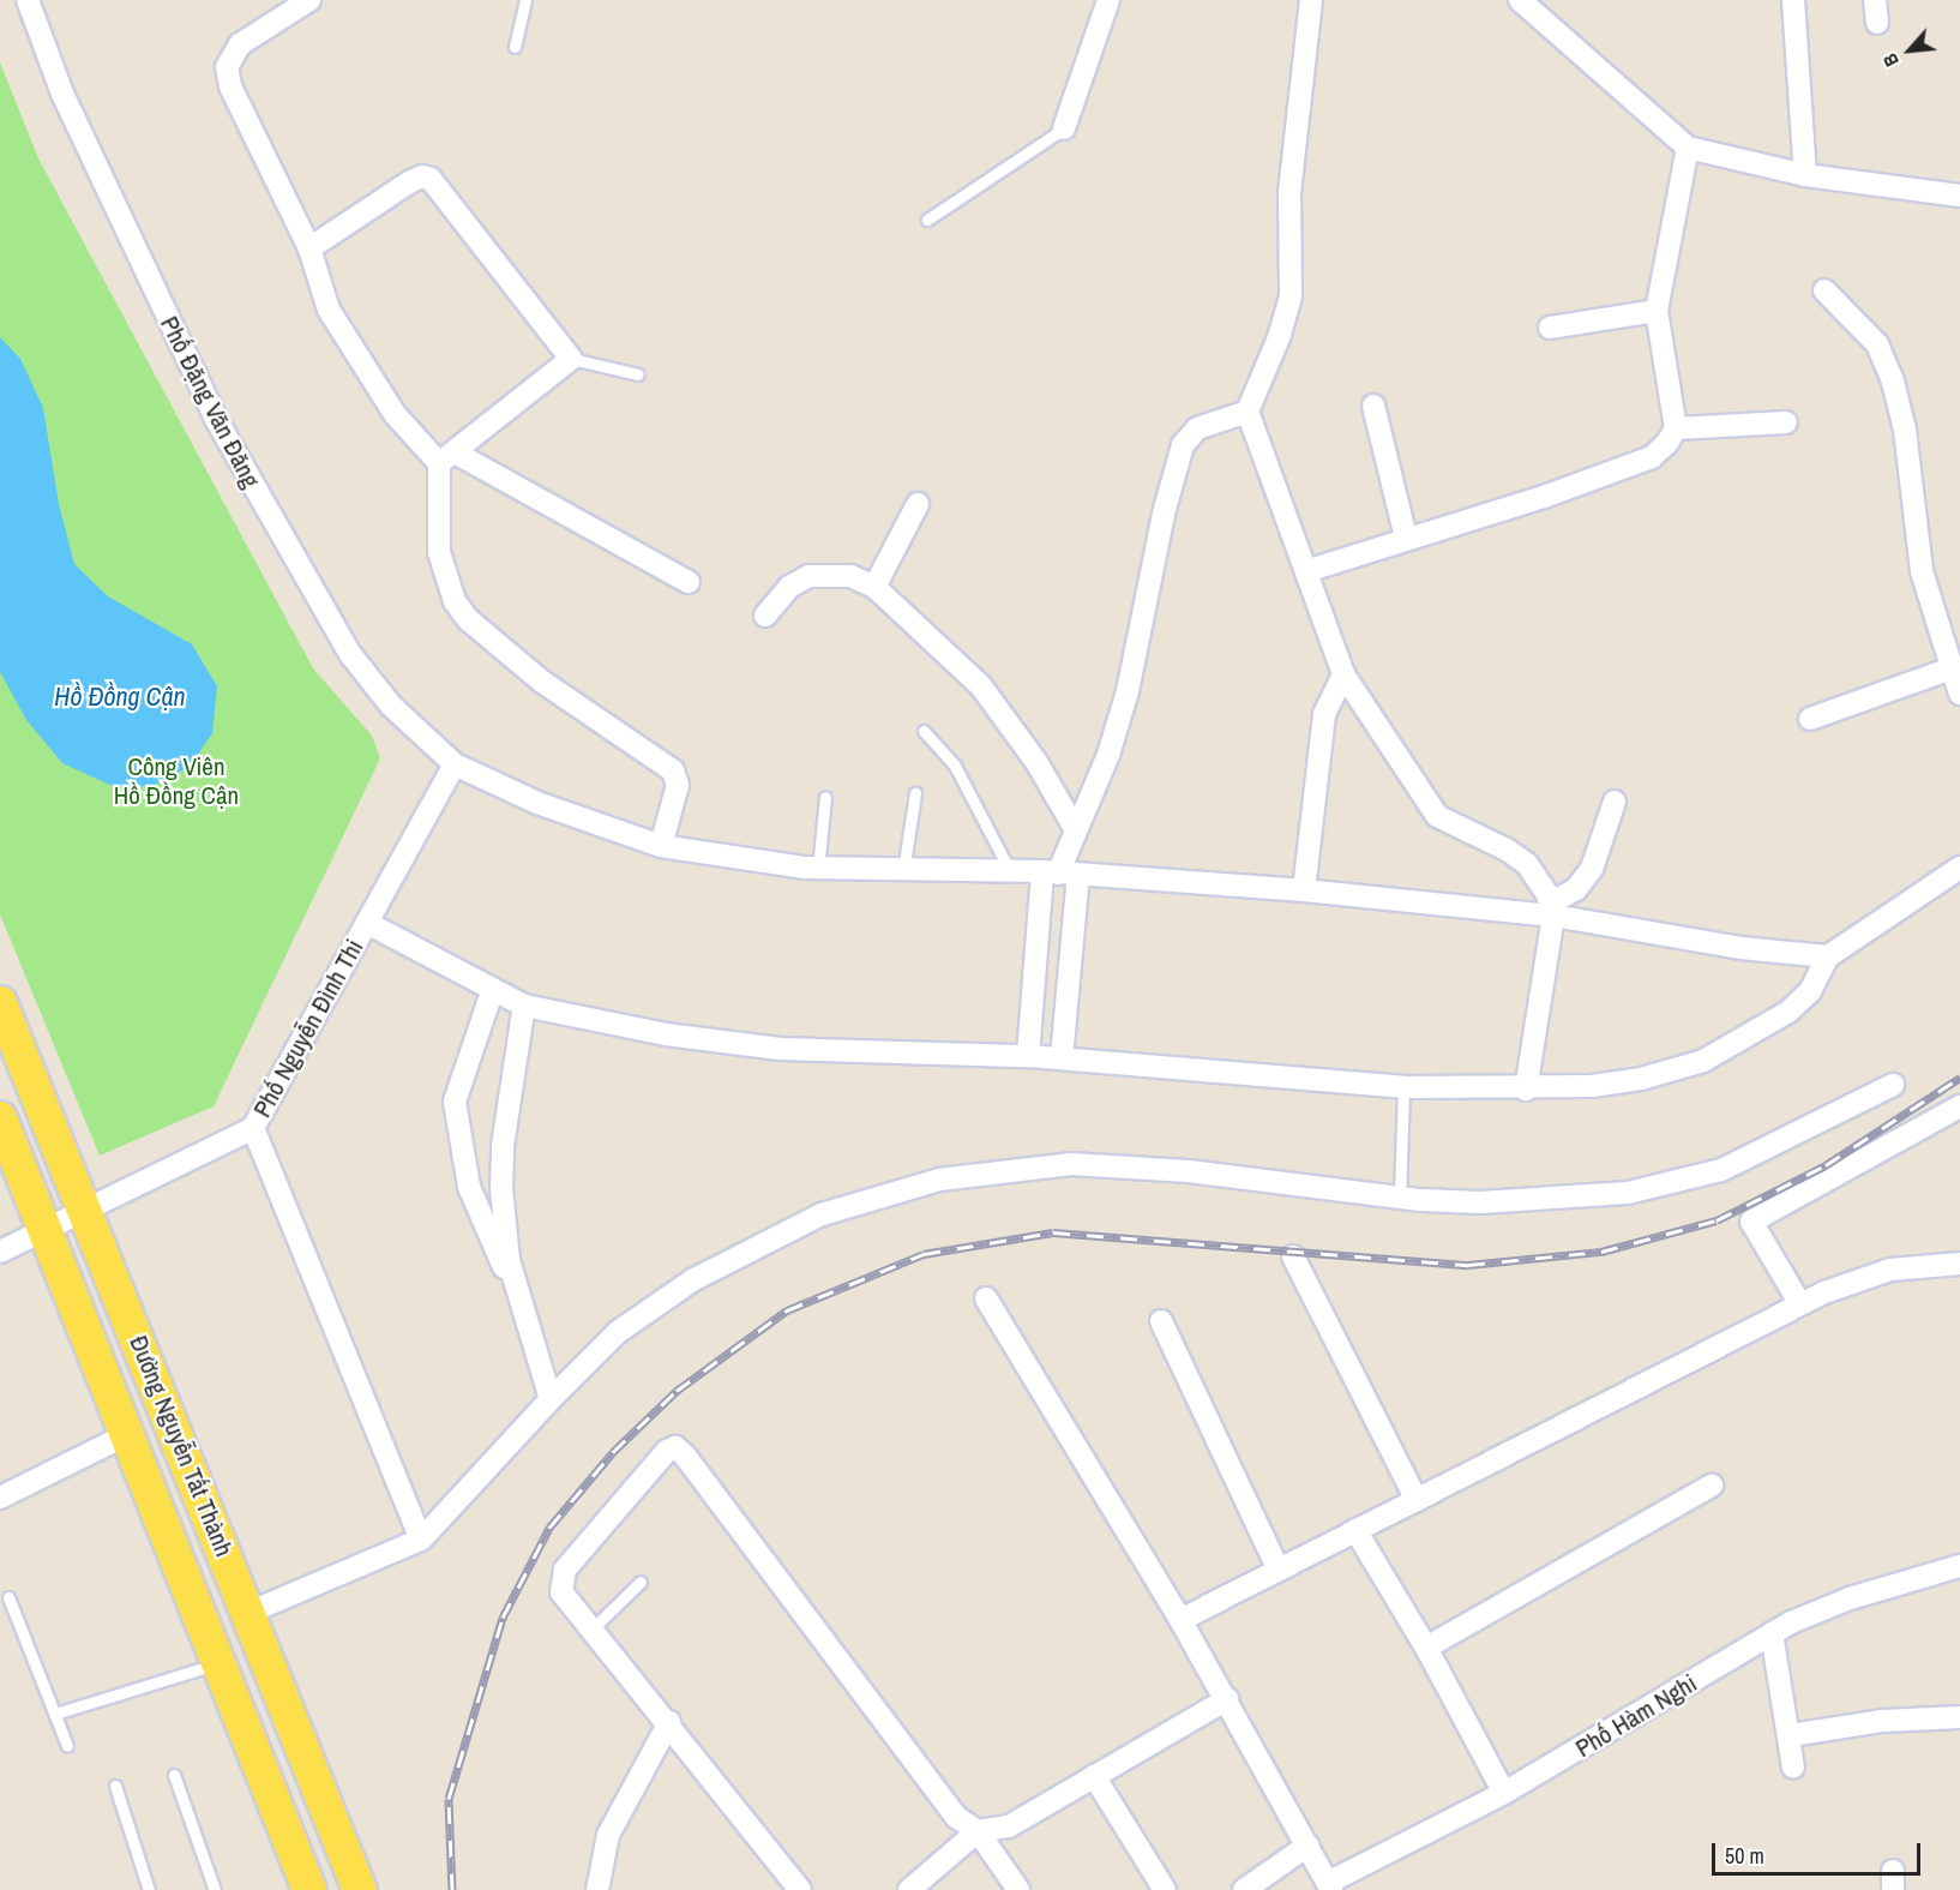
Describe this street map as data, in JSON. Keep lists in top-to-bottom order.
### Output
{
  "streets": {
    "main road": ["Đường Nguyễn Tất Thành"],
    "street": ["Phố Đặng Văn Đăng", "Phố Nguyễn Đình Thi", "Phố Hàm Nghi"]
  },
  "crossings": [
    ["Phố Đặng Văn Đăng", "Phố Nguyễn Đình Thi"],
    ["Phố Nguyễn Đình Thi", "Đường Nguyễn Tất Thành"]
  ],
  "water": ["Hồ Đồng Cận"],
  "parks": ["Công Viên Hồ Đồng Cận"],
  "scale_bar": "50 m",
  "north": "bottom left"
}
